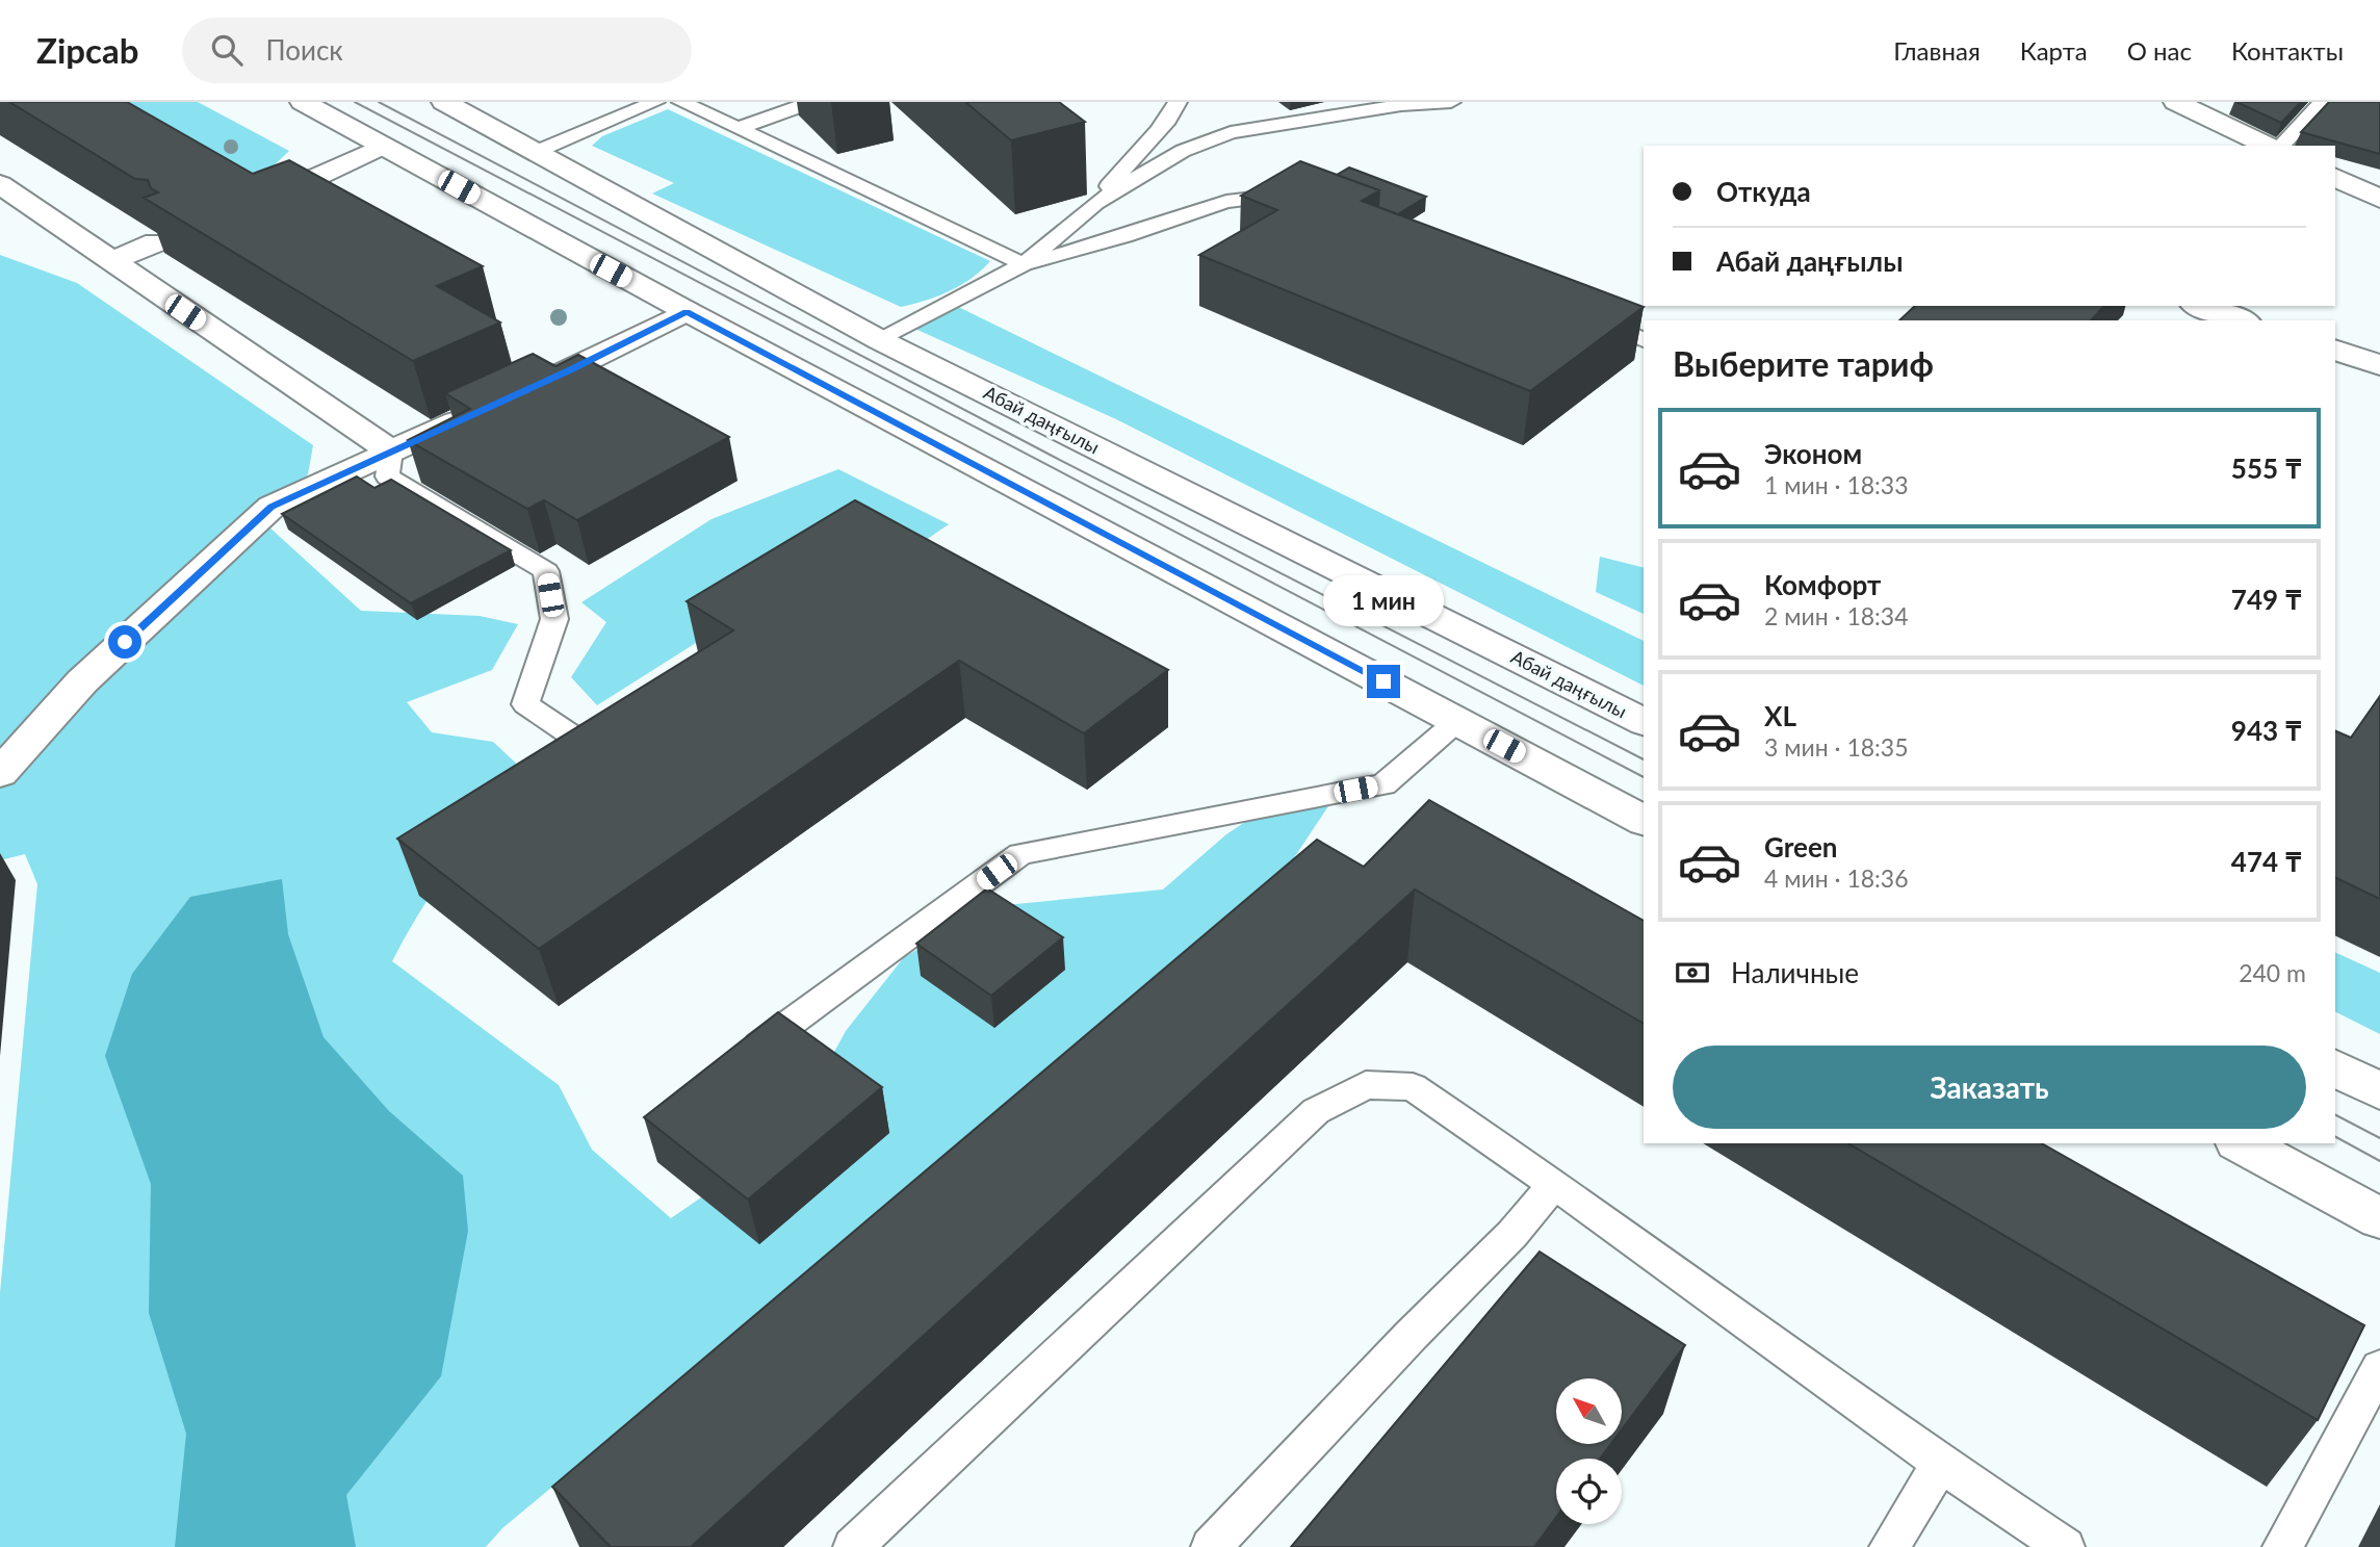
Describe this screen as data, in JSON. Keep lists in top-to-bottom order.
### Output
{
  "streets": {
    "main road": ["Абай даңғылы"]
  },
  "north": "top left",
  "page": {
    "header": "Zipcab",
    "search": "Поиск",
    "nav": [
      "Главная",
      "Карта",
      "О нас",
      "Контакты"
    ],
    "banner": ["Откуда", "Абай даңғылы"],
    "heading": "Выберите тариф",
    "list": [
      {
        "name": "Эконом",
        "note": "1 мин · 18:33",
        "value": "555 ₸"
      },
      {
        "name": "Комфорт",
        "note": "2 мин · 18:34",
        "value": "749 ₸"
      },
      {
        "name": "XL",
        "note": "3 мин · 18:35",
        "value": "943 ₸"
      },
      {
        "name": "Green",
        "note": "4 мин · 18:36",
        "value": "474 ₸"
      }
    ],
    "bubble": "1 мин",
    "pay": ["Наличные", "240 m"],
    "buttons": "Заказать"
  }
}
